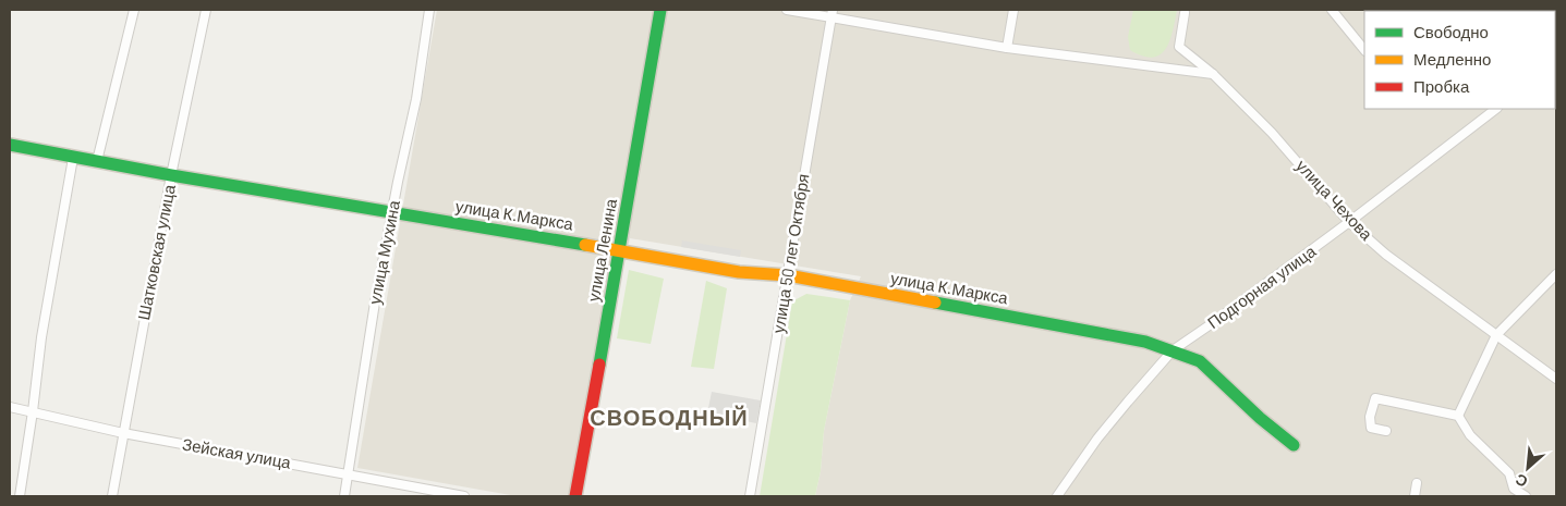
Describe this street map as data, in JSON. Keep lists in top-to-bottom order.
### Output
{
  "streets": {
    "street": [
      "улица Чехова",
      "улица К.Маркса",
      "улица Ленина",
      "Шатковская улица",
      "улица Мухина",
      "улица 50 лет Октября",
      "Подгорная улица",
      "Зейская улица"
    ]
  },
  "crossings": [
    ["улица Чехова", "Подгорная улица"],
    ["улица К.Маркса", "улица Ленина"],
    ["улица К.Маркса", "Шатковская улица"],
    ["улица К.Маркса", "улица Мухина"],
    ["улица К.Маркса", "улица 50 лет Октября"],
    ["улица К.Маркса", "Подгорная улица"],
    ["Шатковская улица", "Зейская улица"],
    ["улица Мухина", "Зейская улица"]
  ],
  "districts": ["СВОБОДНЫЙ"],
  "legend": ["Свободно", "Медленно", "Пробка"],
  "north": "bottom left"
}
